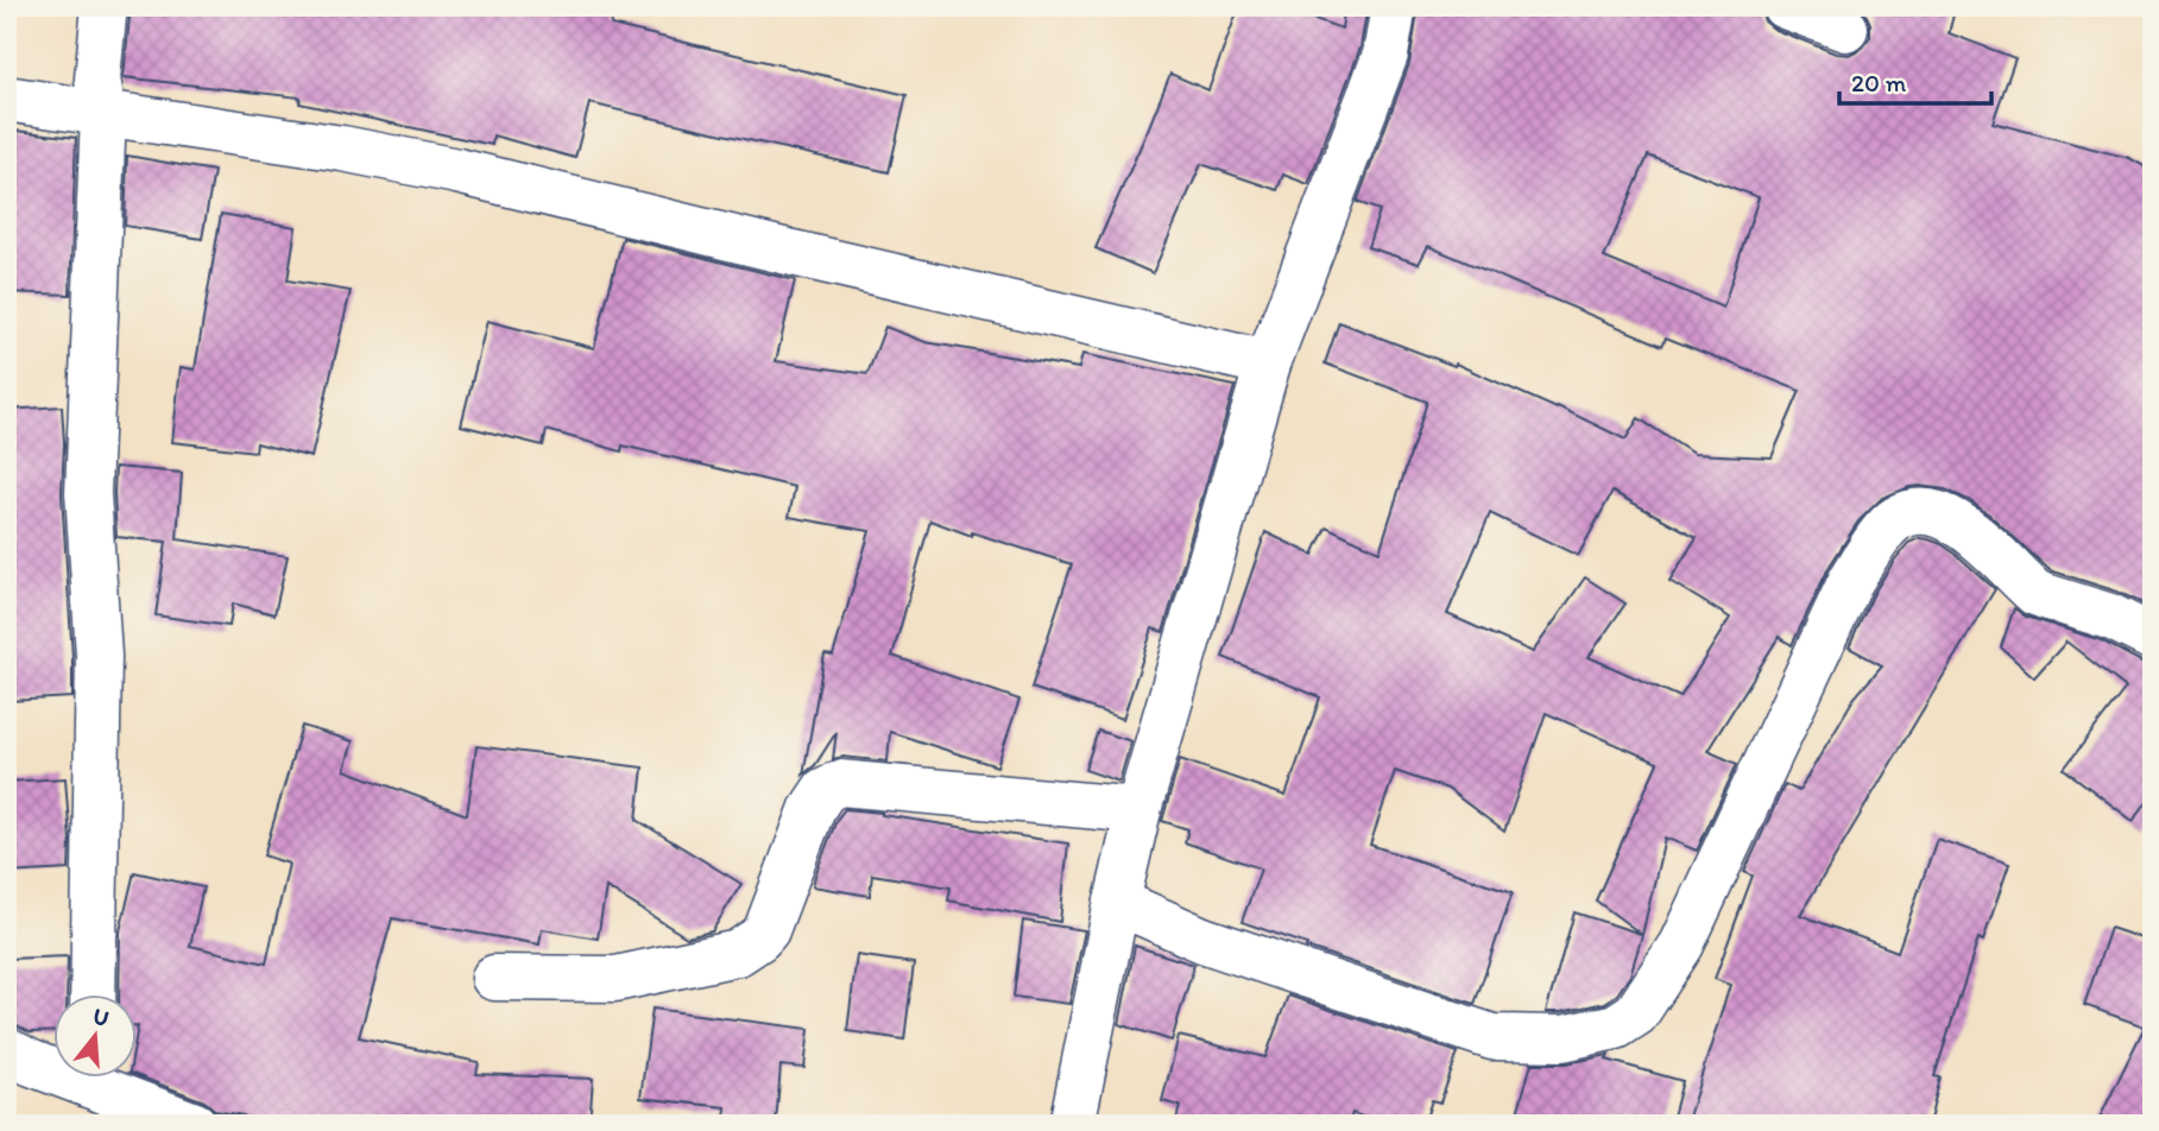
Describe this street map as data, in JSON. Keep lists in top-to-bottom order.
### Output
{
  "scale_bar": "20 m",
  "north": "top"
}
